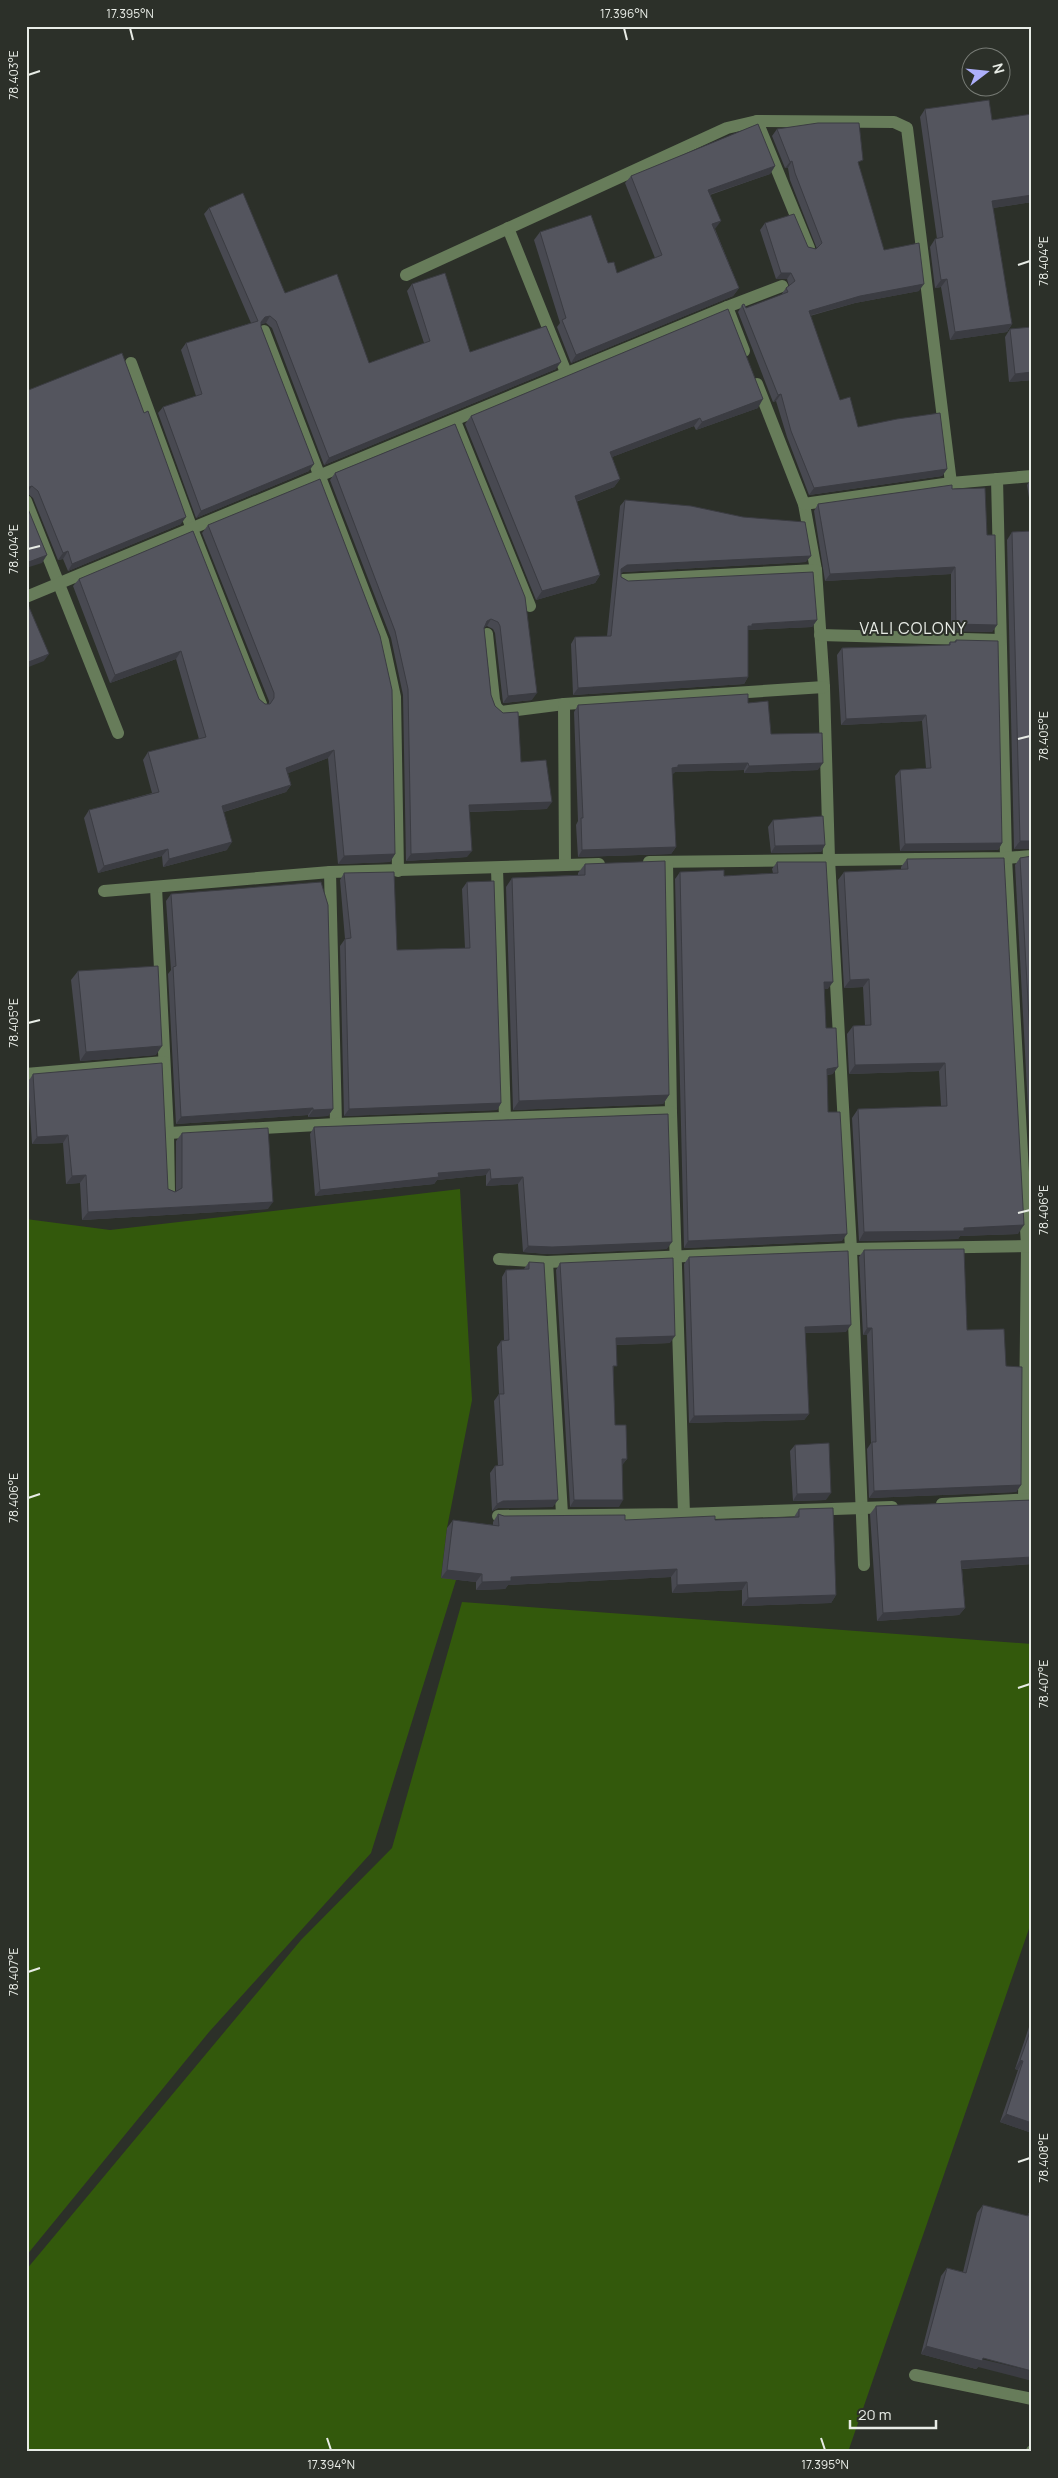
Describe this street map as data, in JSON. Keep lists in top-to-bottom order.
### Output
{
  "districts": ["VALI COLONY"],
  "scale_bar": "20 m",
  "north": "right",
  "coordinates": [
    "17.395°N",
    "17.396°N",
    "78.403°E",
    "78.404°E",
    "78.405°E",
    "78.406°E",
    "78.407°E",
    "78.408°E",
    "17.394°N"
  ]
}
